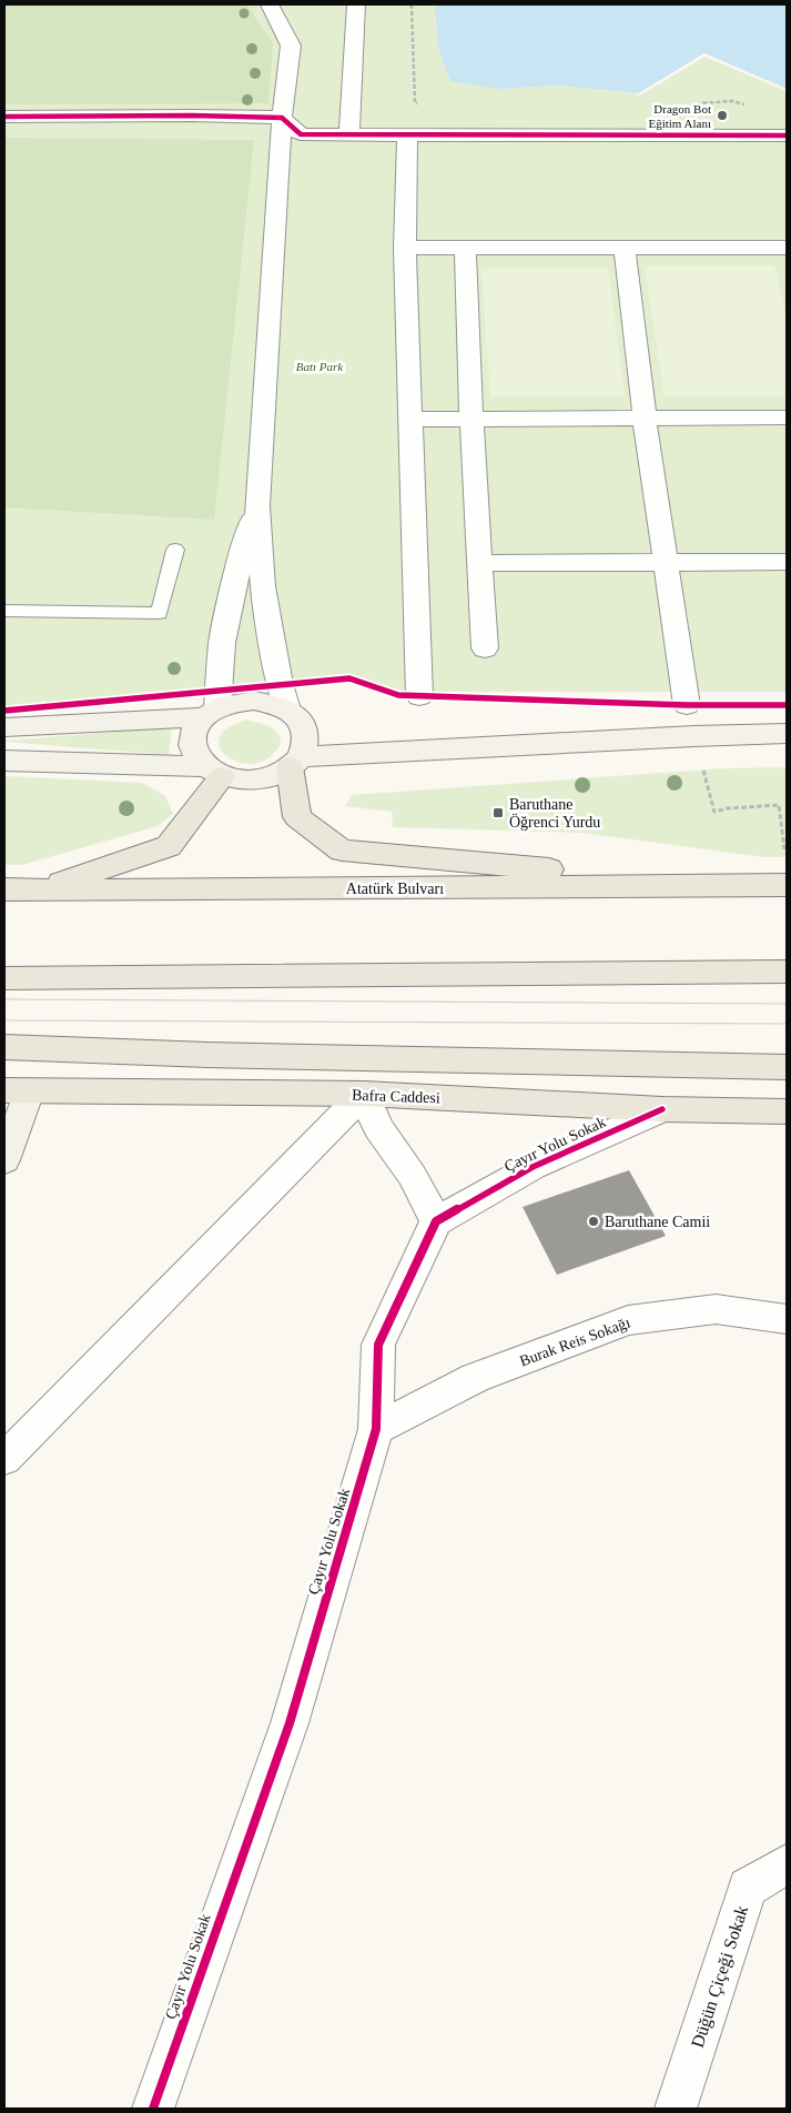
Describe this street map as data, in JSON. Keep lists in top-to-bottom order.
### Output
{
  "streets": {
    "main road": ["Atatürk Bulvarı", "Bafra Caddesi"],
    "street": ["Çayır Yolu Sokak", "Burak Reis Sokağı", "Düğün Çiçeği Sokak"]
  },
  "crossings": [
    ["Bafra Caddesi", "Çayır Yolu Sokak"],
    ["Çayır Yolu Sokak", "Burak Reis Sokağı"]
  ],
  "parks": ["Batı Park"],
  "places": {
    "other": ["Dragon Bot Eğitim Alanı", "Baruthane Camii"],
    "transit": ["Baruthane Öğrenci Yurdu"]
  }
}
